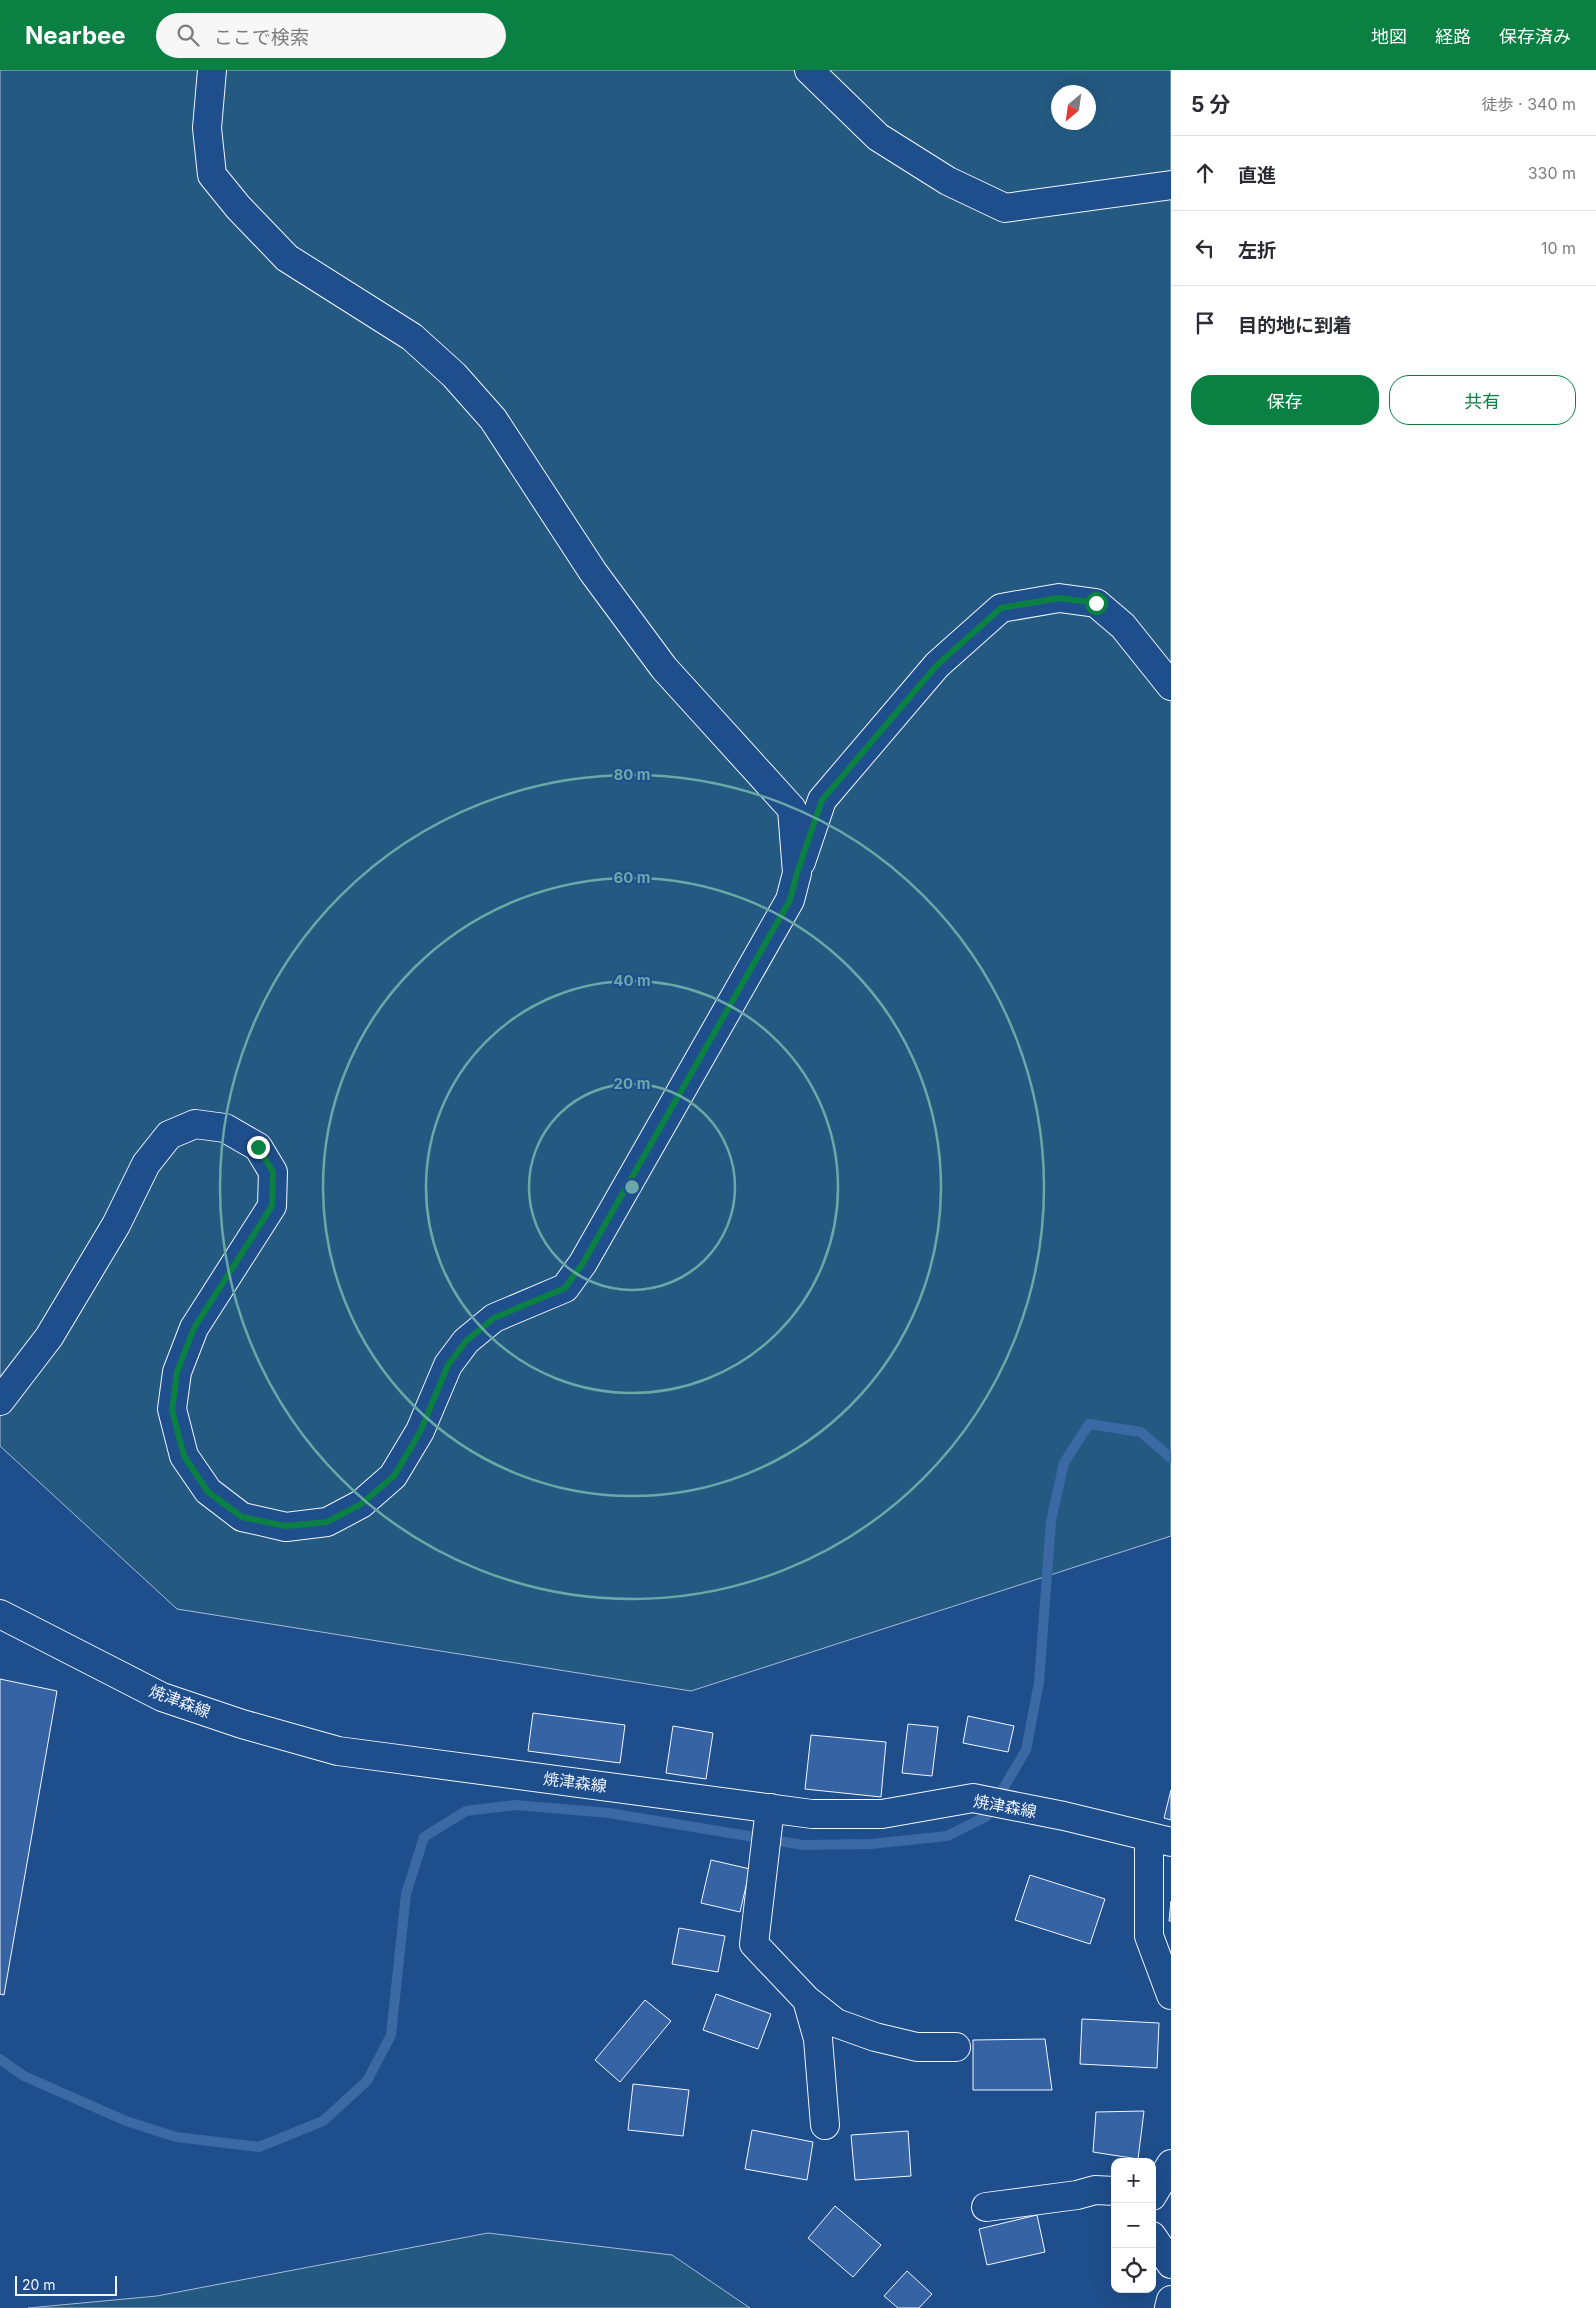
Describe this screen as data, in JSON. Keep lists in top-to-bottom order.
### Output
{
  "streets": {
    "street": ["焼津森線"]
  },
  "scale_bar": "20 m",
  "north": "bottom left",
  "page": {
    "header": "Nearbee",
    "search": "ここで検索",
    "nav": ["地図", "経路", "保存済み"],
    "heading": ["5 分", "徒歩 · 340 m"],
    "list": [
      ["直進", "330 m"],
      ["左折", "10 m"],
      "目的地に到着"
    ],
    "buttons": ["保存", "共有"],
    "map_buttons": ["+", "−"],
    "scale": "20 m"
  },
  "rings": [
    "80 m",
    "60 m",
    "40 m",
    "20 m"
  ]
}
